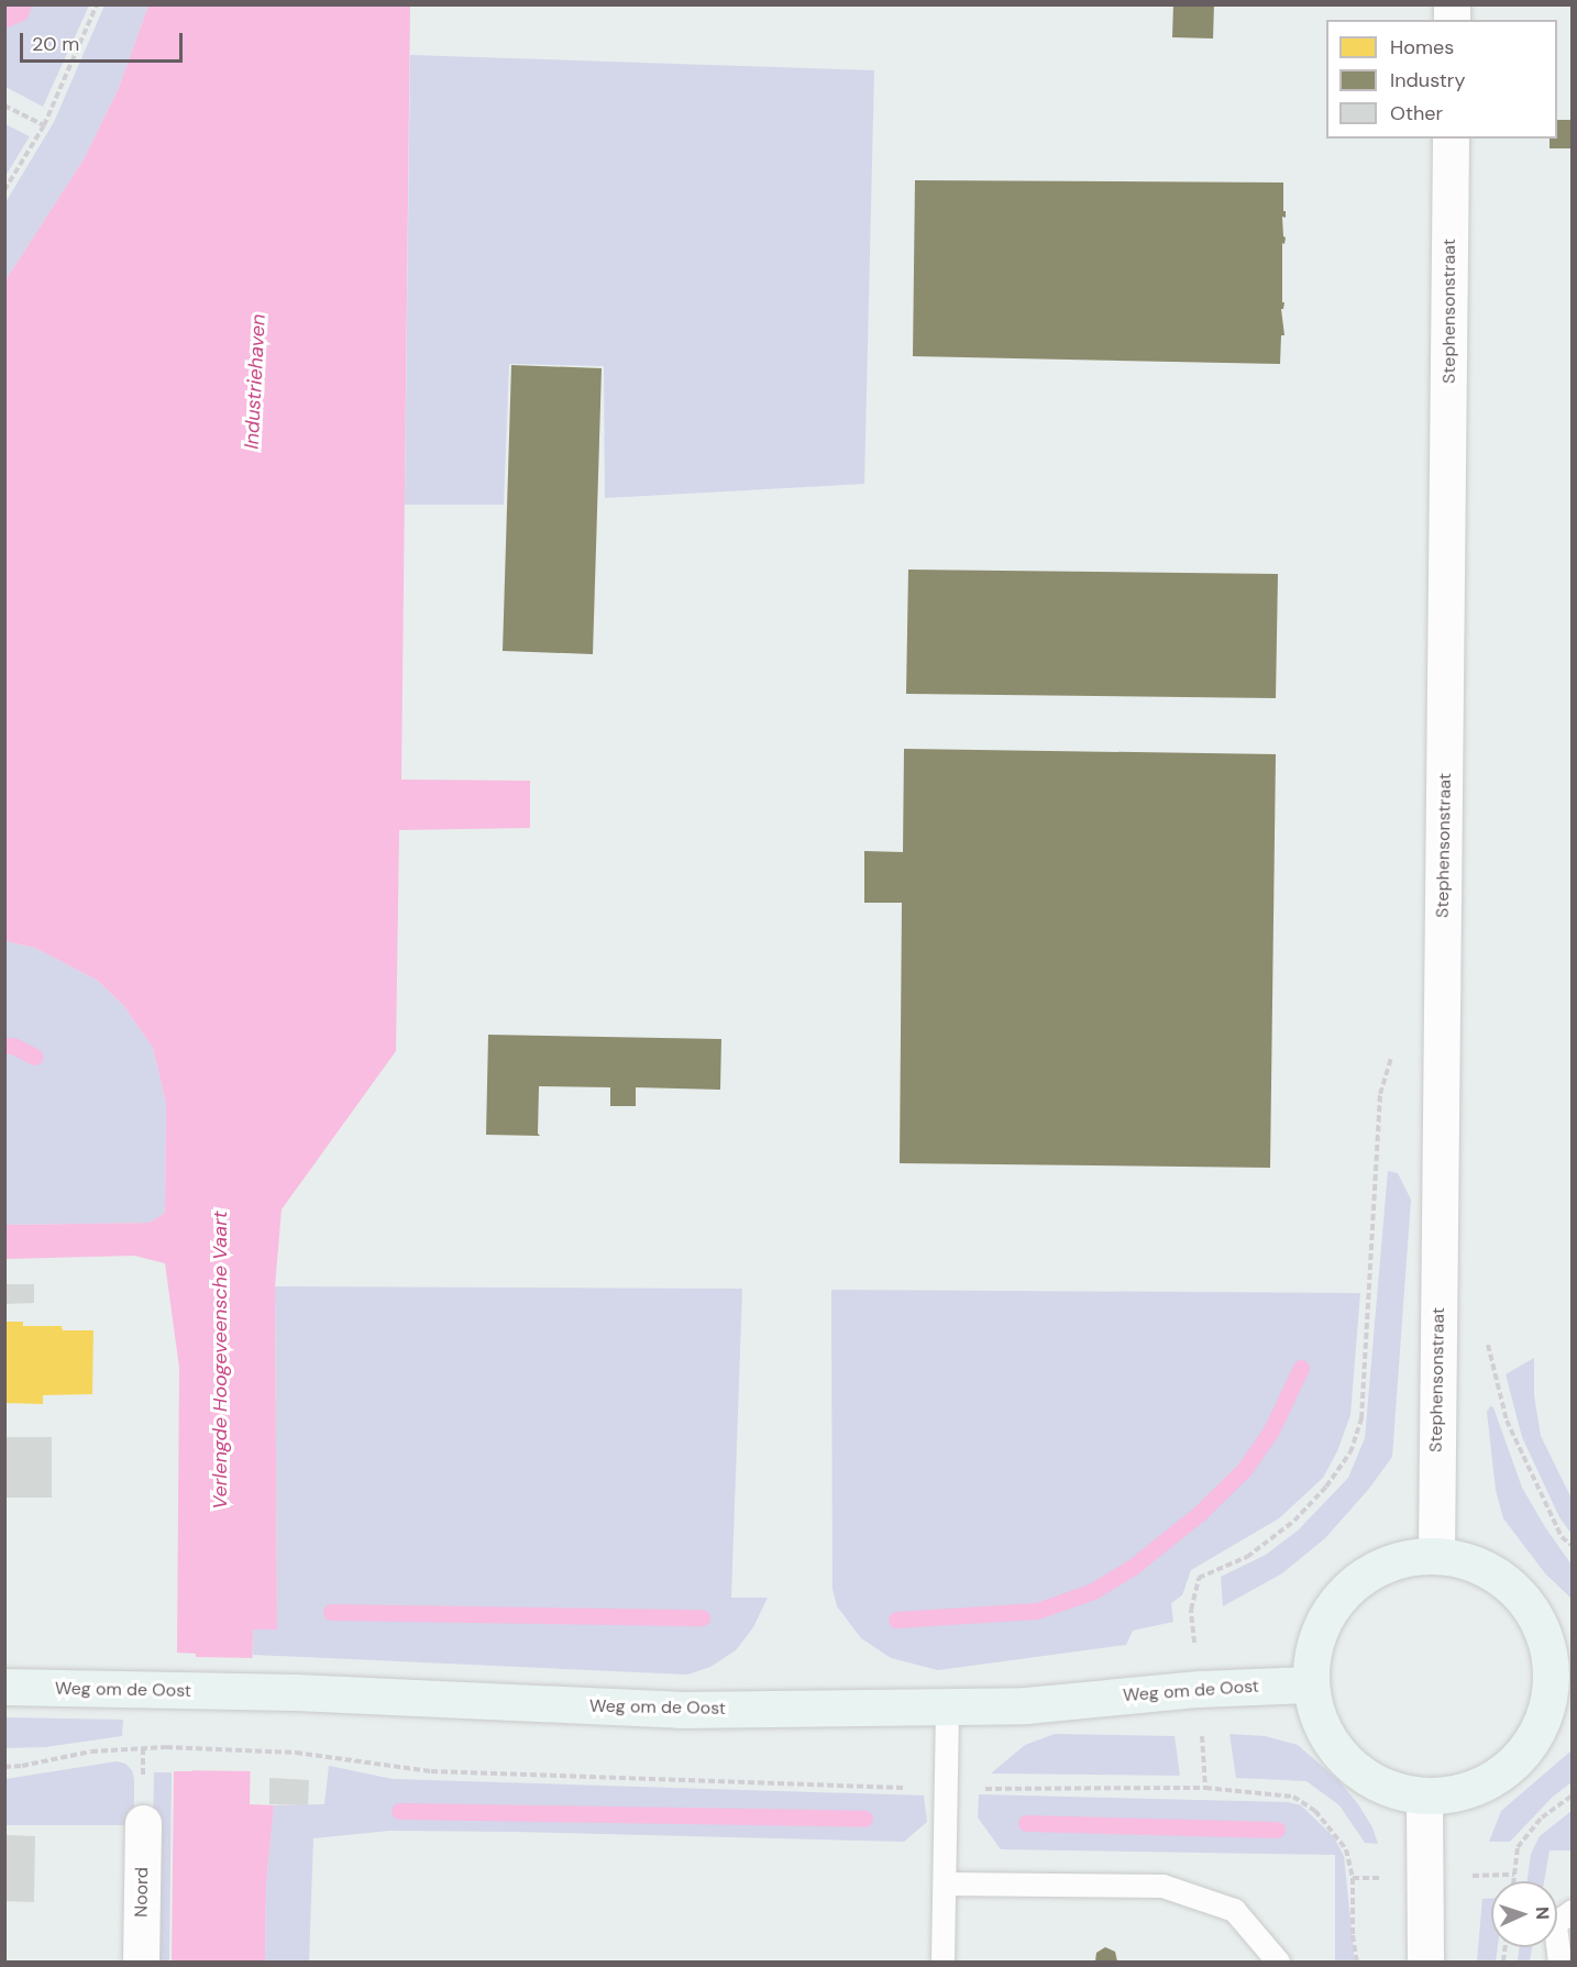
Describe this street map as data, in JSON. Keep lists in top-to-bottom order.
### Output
{
  "streets": {
    "main road": ["Weg om de Oost"],
    "street": ["Stephensonstraat", "Noord"]
  },
  "water": ["Industriehaven", "Verlengde Hoogeveensche Vaart"],
  "legend": ["Homes", "Industry", "Other"],
  "scale_bar": "20 m",
  "north": "right"
}
